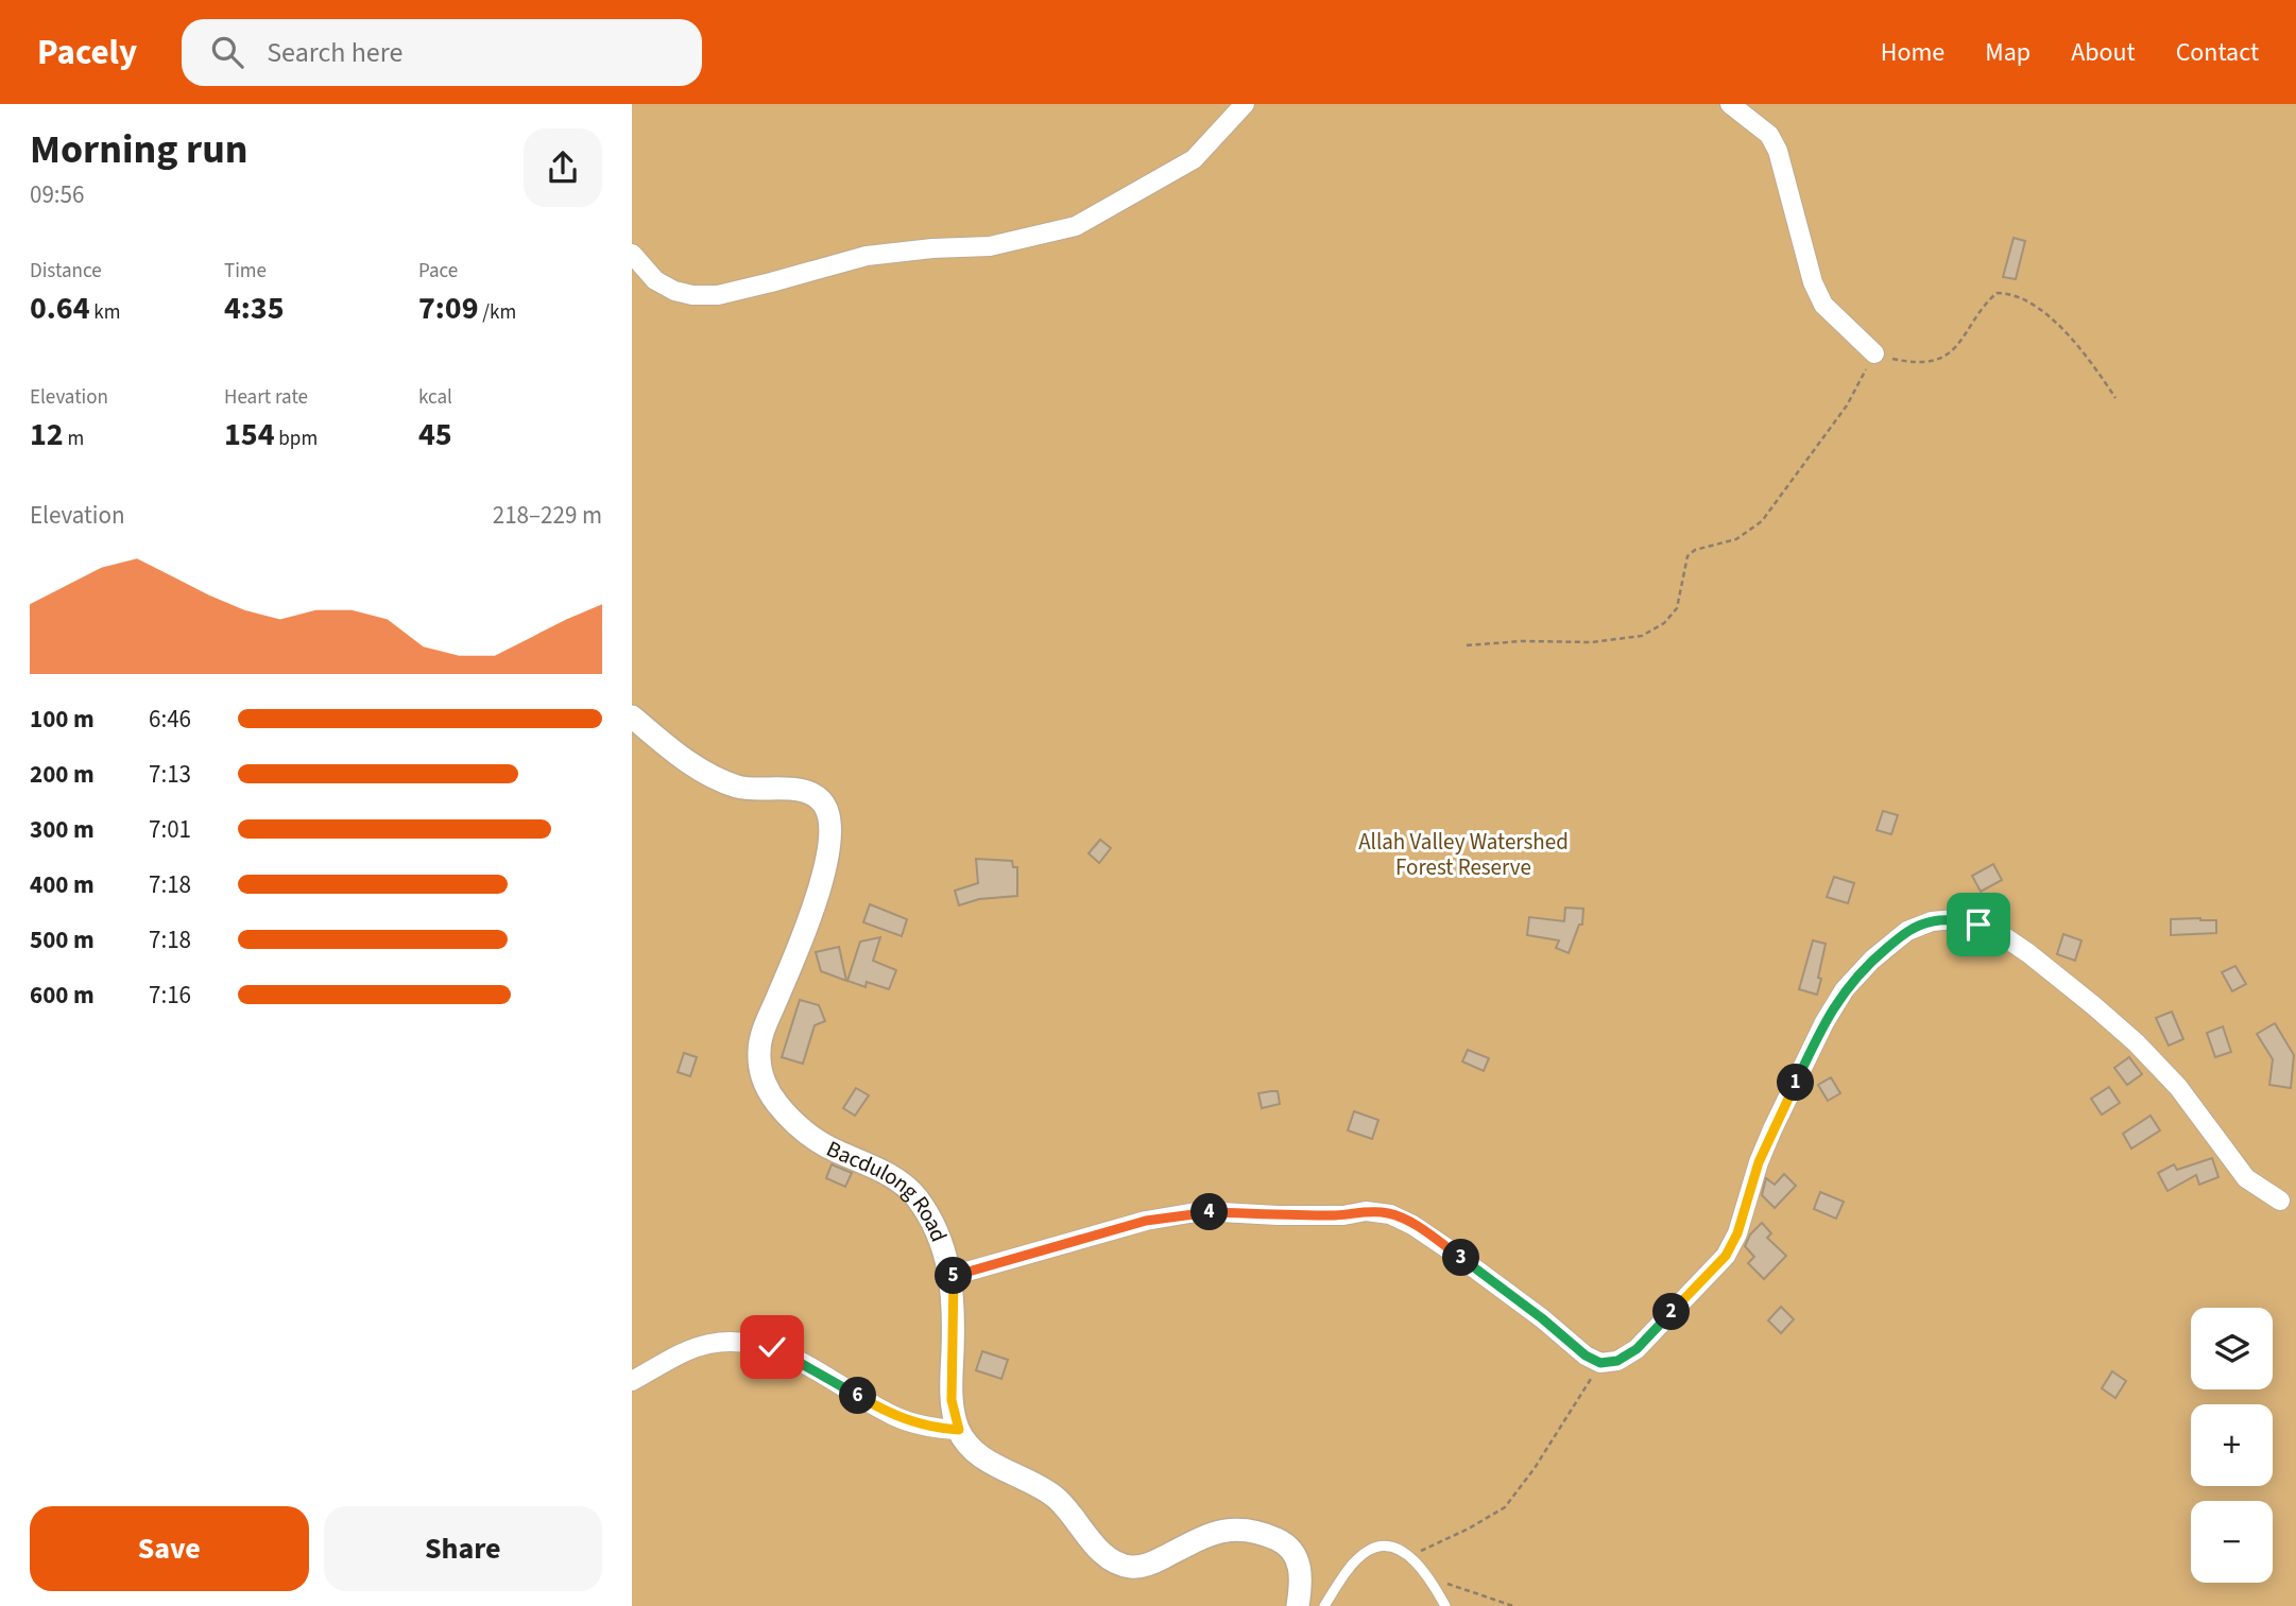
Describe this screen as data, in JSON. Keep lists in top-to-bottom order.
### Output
{
  "streets": {
    "street": ["Bacdulong Road"]
  },
  "parks": ["Allah Valley Watershed Forest Reserve"],
  "page": {
    "header": "Pacely",
    "search": "Search here",
    "nav": [
      "Home",
      "Map",
      "About",
      "Contact"
    ],
    "heading": ["Morning run", "09:56"],
    "stats": [
      ["Distance", "0.64 km"],
      ["Time", "4:35"],
      ["Pace", "7:09 /km"],
      ["Elevation", "12 m"],
      ["Heart rate", "154 bpm"],
      ["kcal", "45"]
    ],
    "chart": ["Elevation", "218–229 m"],
    "list": [
      {
        "name": "100 m",
        "note": "6:46"
      },
      {
        "name": "200 m",
        "note": "7:13"
      },
      {
        "name": "300 m",
        "note": "7:01"
      },
      {
        "name": "400 m",
        "note": "7:18"
      },
      {
        "name": "500 m",
        "note": "7:18"
      },
      {
        "name": "600 m",
        "note": "7:16"
      }
    ],
    "pins": [
      "1",
      "4",
      "3",
      "5",
      "2",
      "6"
    ],
    "map_buttons": ["+", "−"],
    "buttons": ["Save", "Share"]
  }
}
